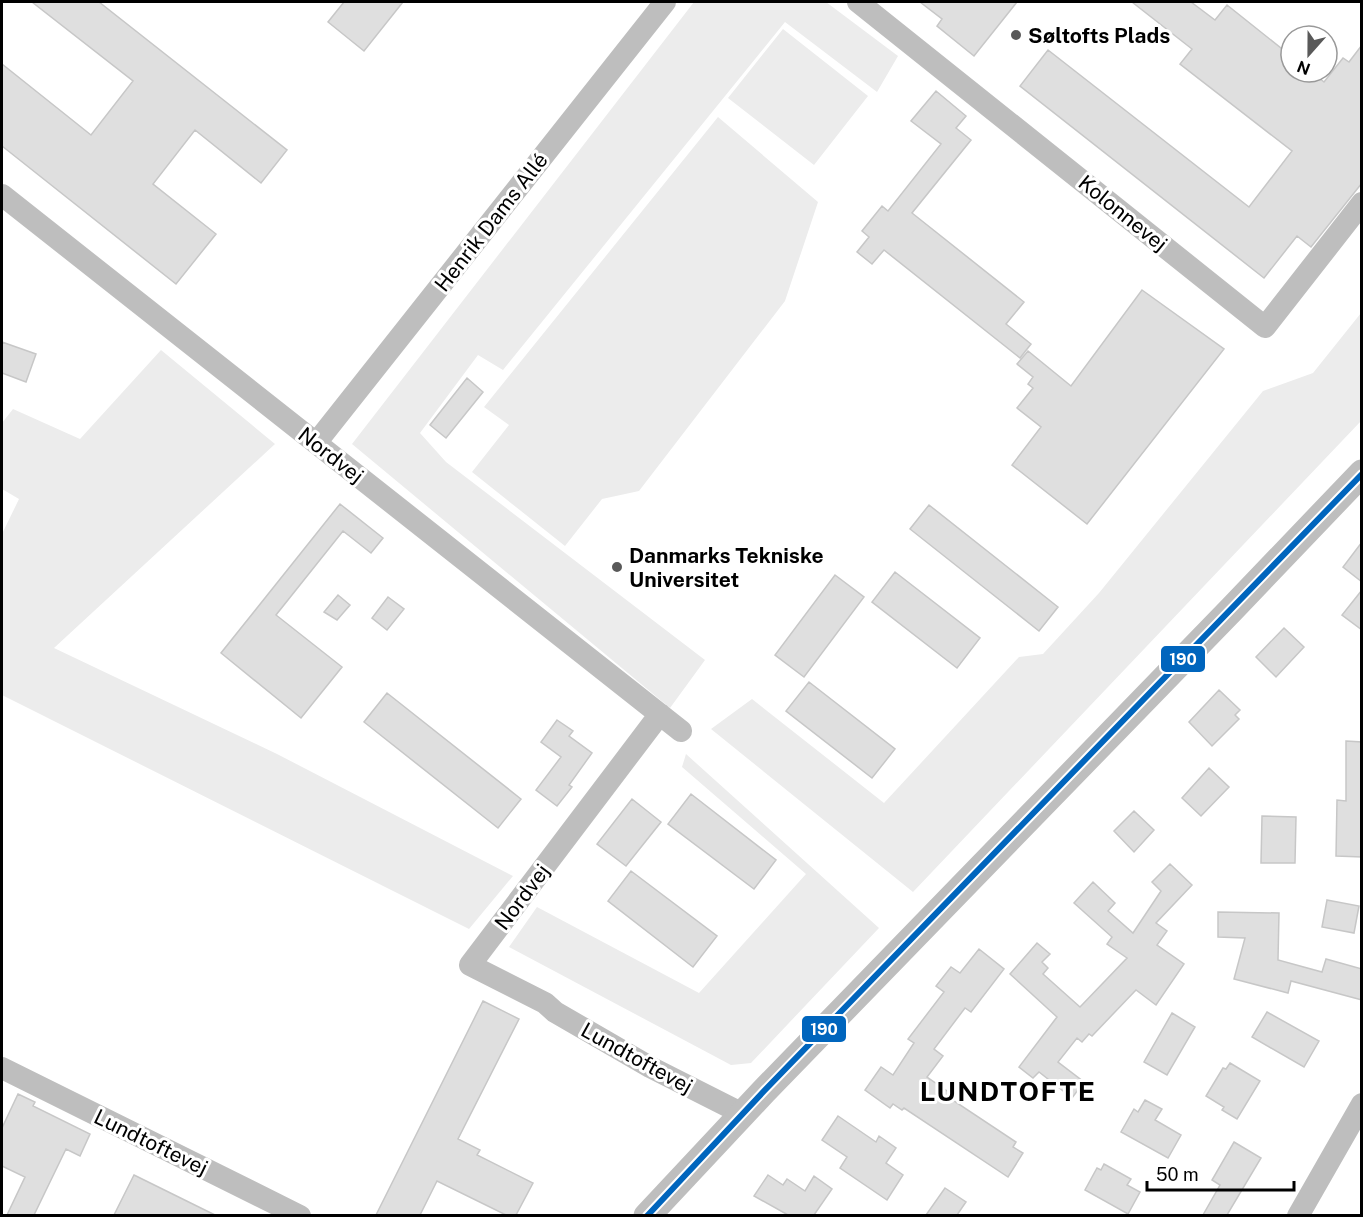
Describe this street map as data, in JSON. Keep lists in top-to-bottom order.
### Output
{
  "streets": {
    "street": [
      "Kolonnevej",
      "Henrik Dams Allé",
      "Nordvej",
      "Lundtoftevej"
    ]
  },
  "crossings": [
    ["Henrik Dams Allé", "Nordvej"],
    ["Nordvej", "Lundtoftevej"]
  ],
  "districts": ["LUNDTOFTE"],
  "places": ["Søltofts Plads", "Danmarks Tekniske Universitet"],
  "lines": ["transit line 190"],
  "scale_bar": "50 m",
  "north": "bottom"
}
